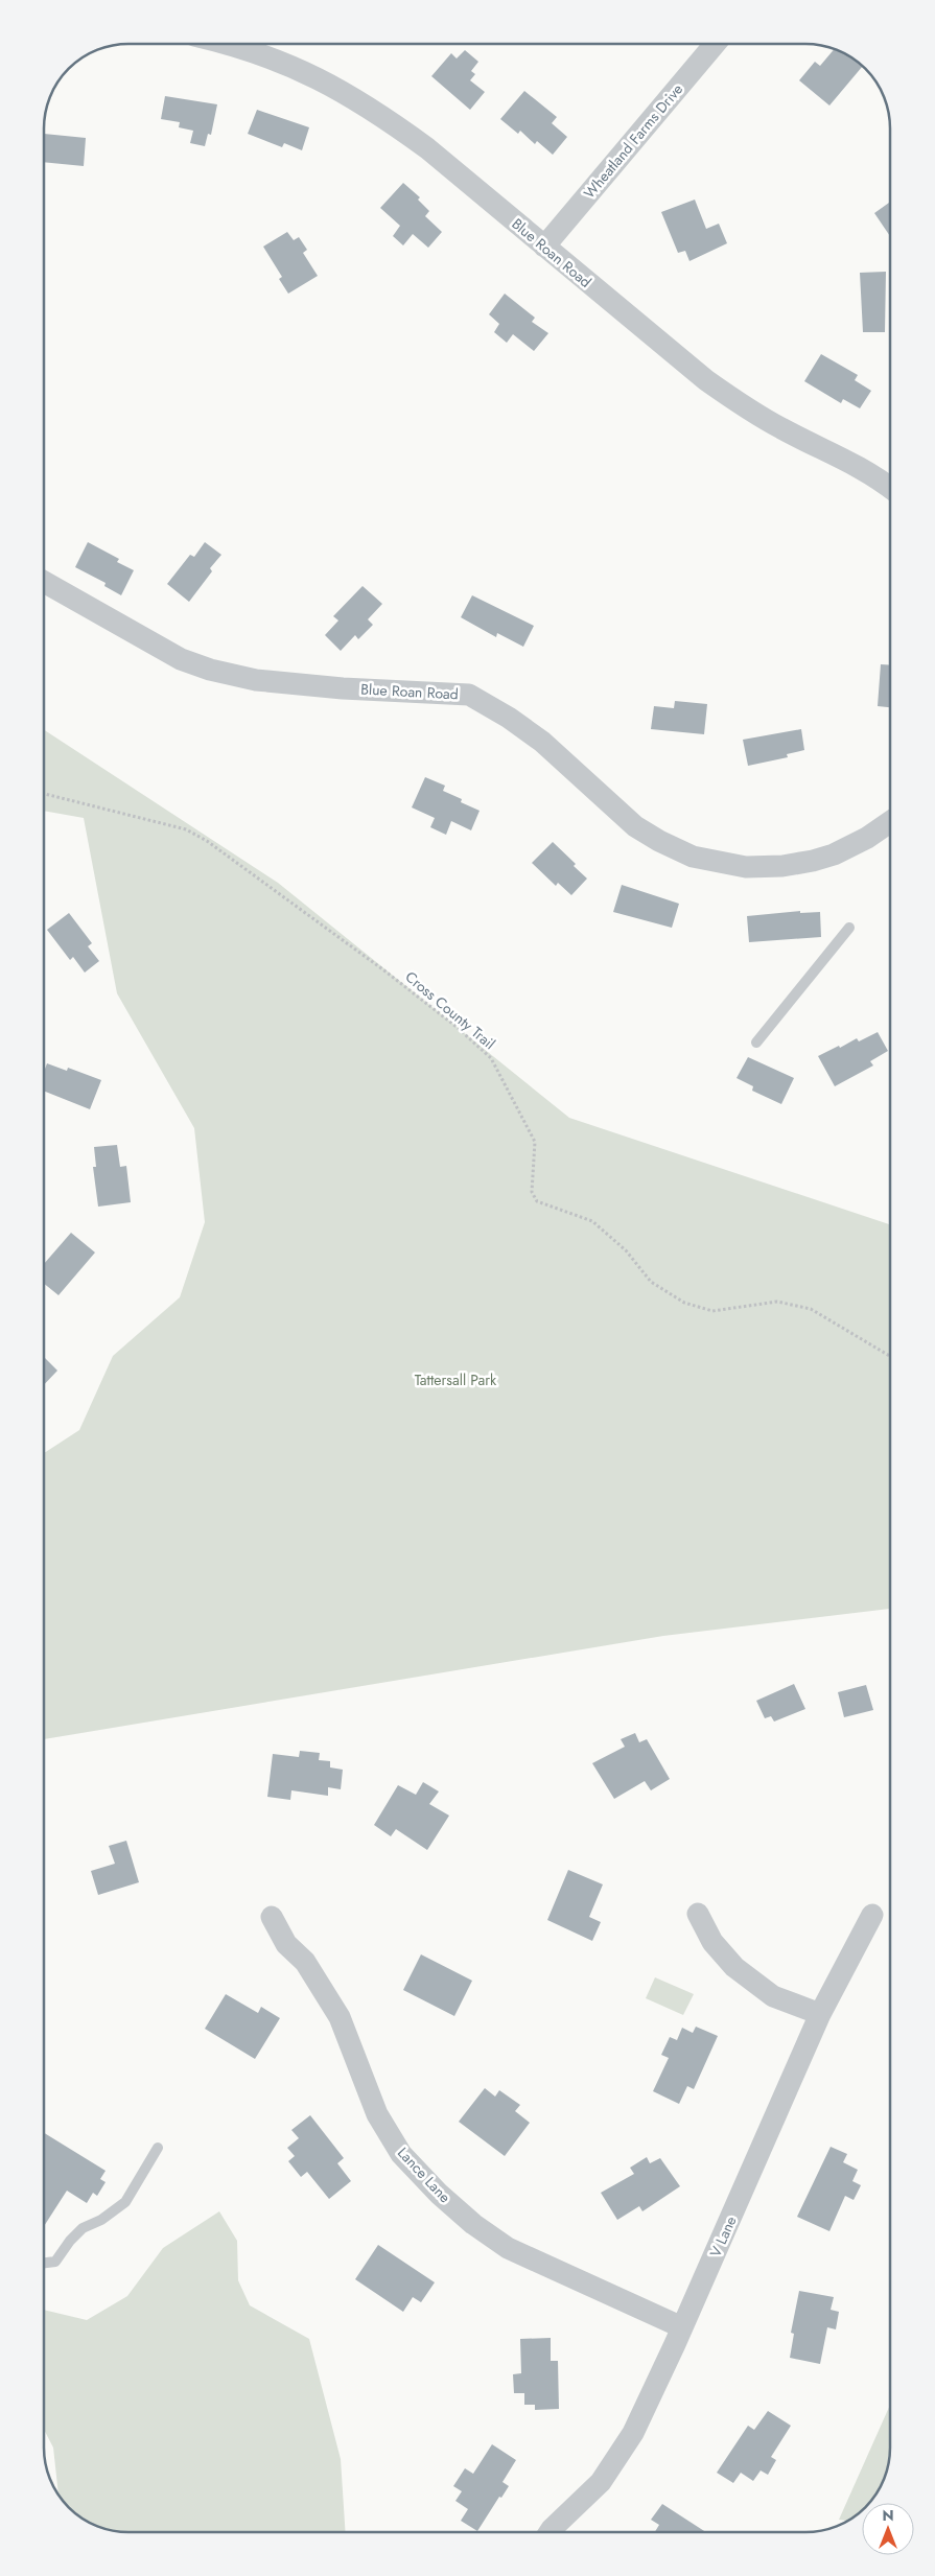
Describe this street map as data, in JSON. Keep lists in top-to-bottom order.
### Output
{
  "streets": {
    "street": [
      "Wheatland Farms Drive",
      "Blue Roan Road",
      "Lance Lane",
      "V Lane"
    ],
    "path": ["Cross County Trail"]
  },
  "crossings": [
    ["Wheatland Farms Drive", "Blue Roan Road"],
    ["Lance Lane", "V Lane"]
  ],
  "parks": ["Tattersall Park"],
  "north": "top"
}
